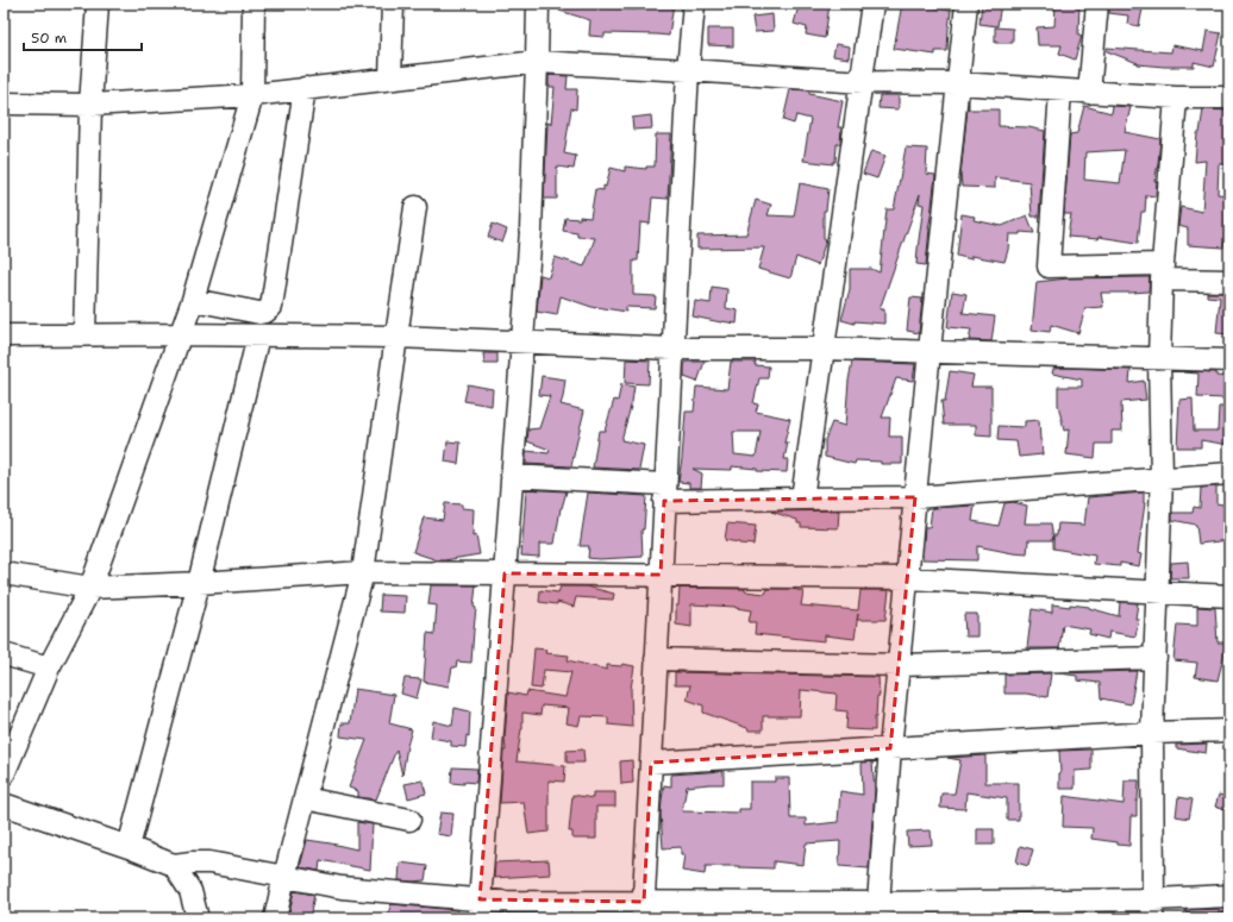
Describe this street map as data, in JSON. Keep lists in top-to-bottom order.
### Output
{
  "scale_bar": "50 m"
}
